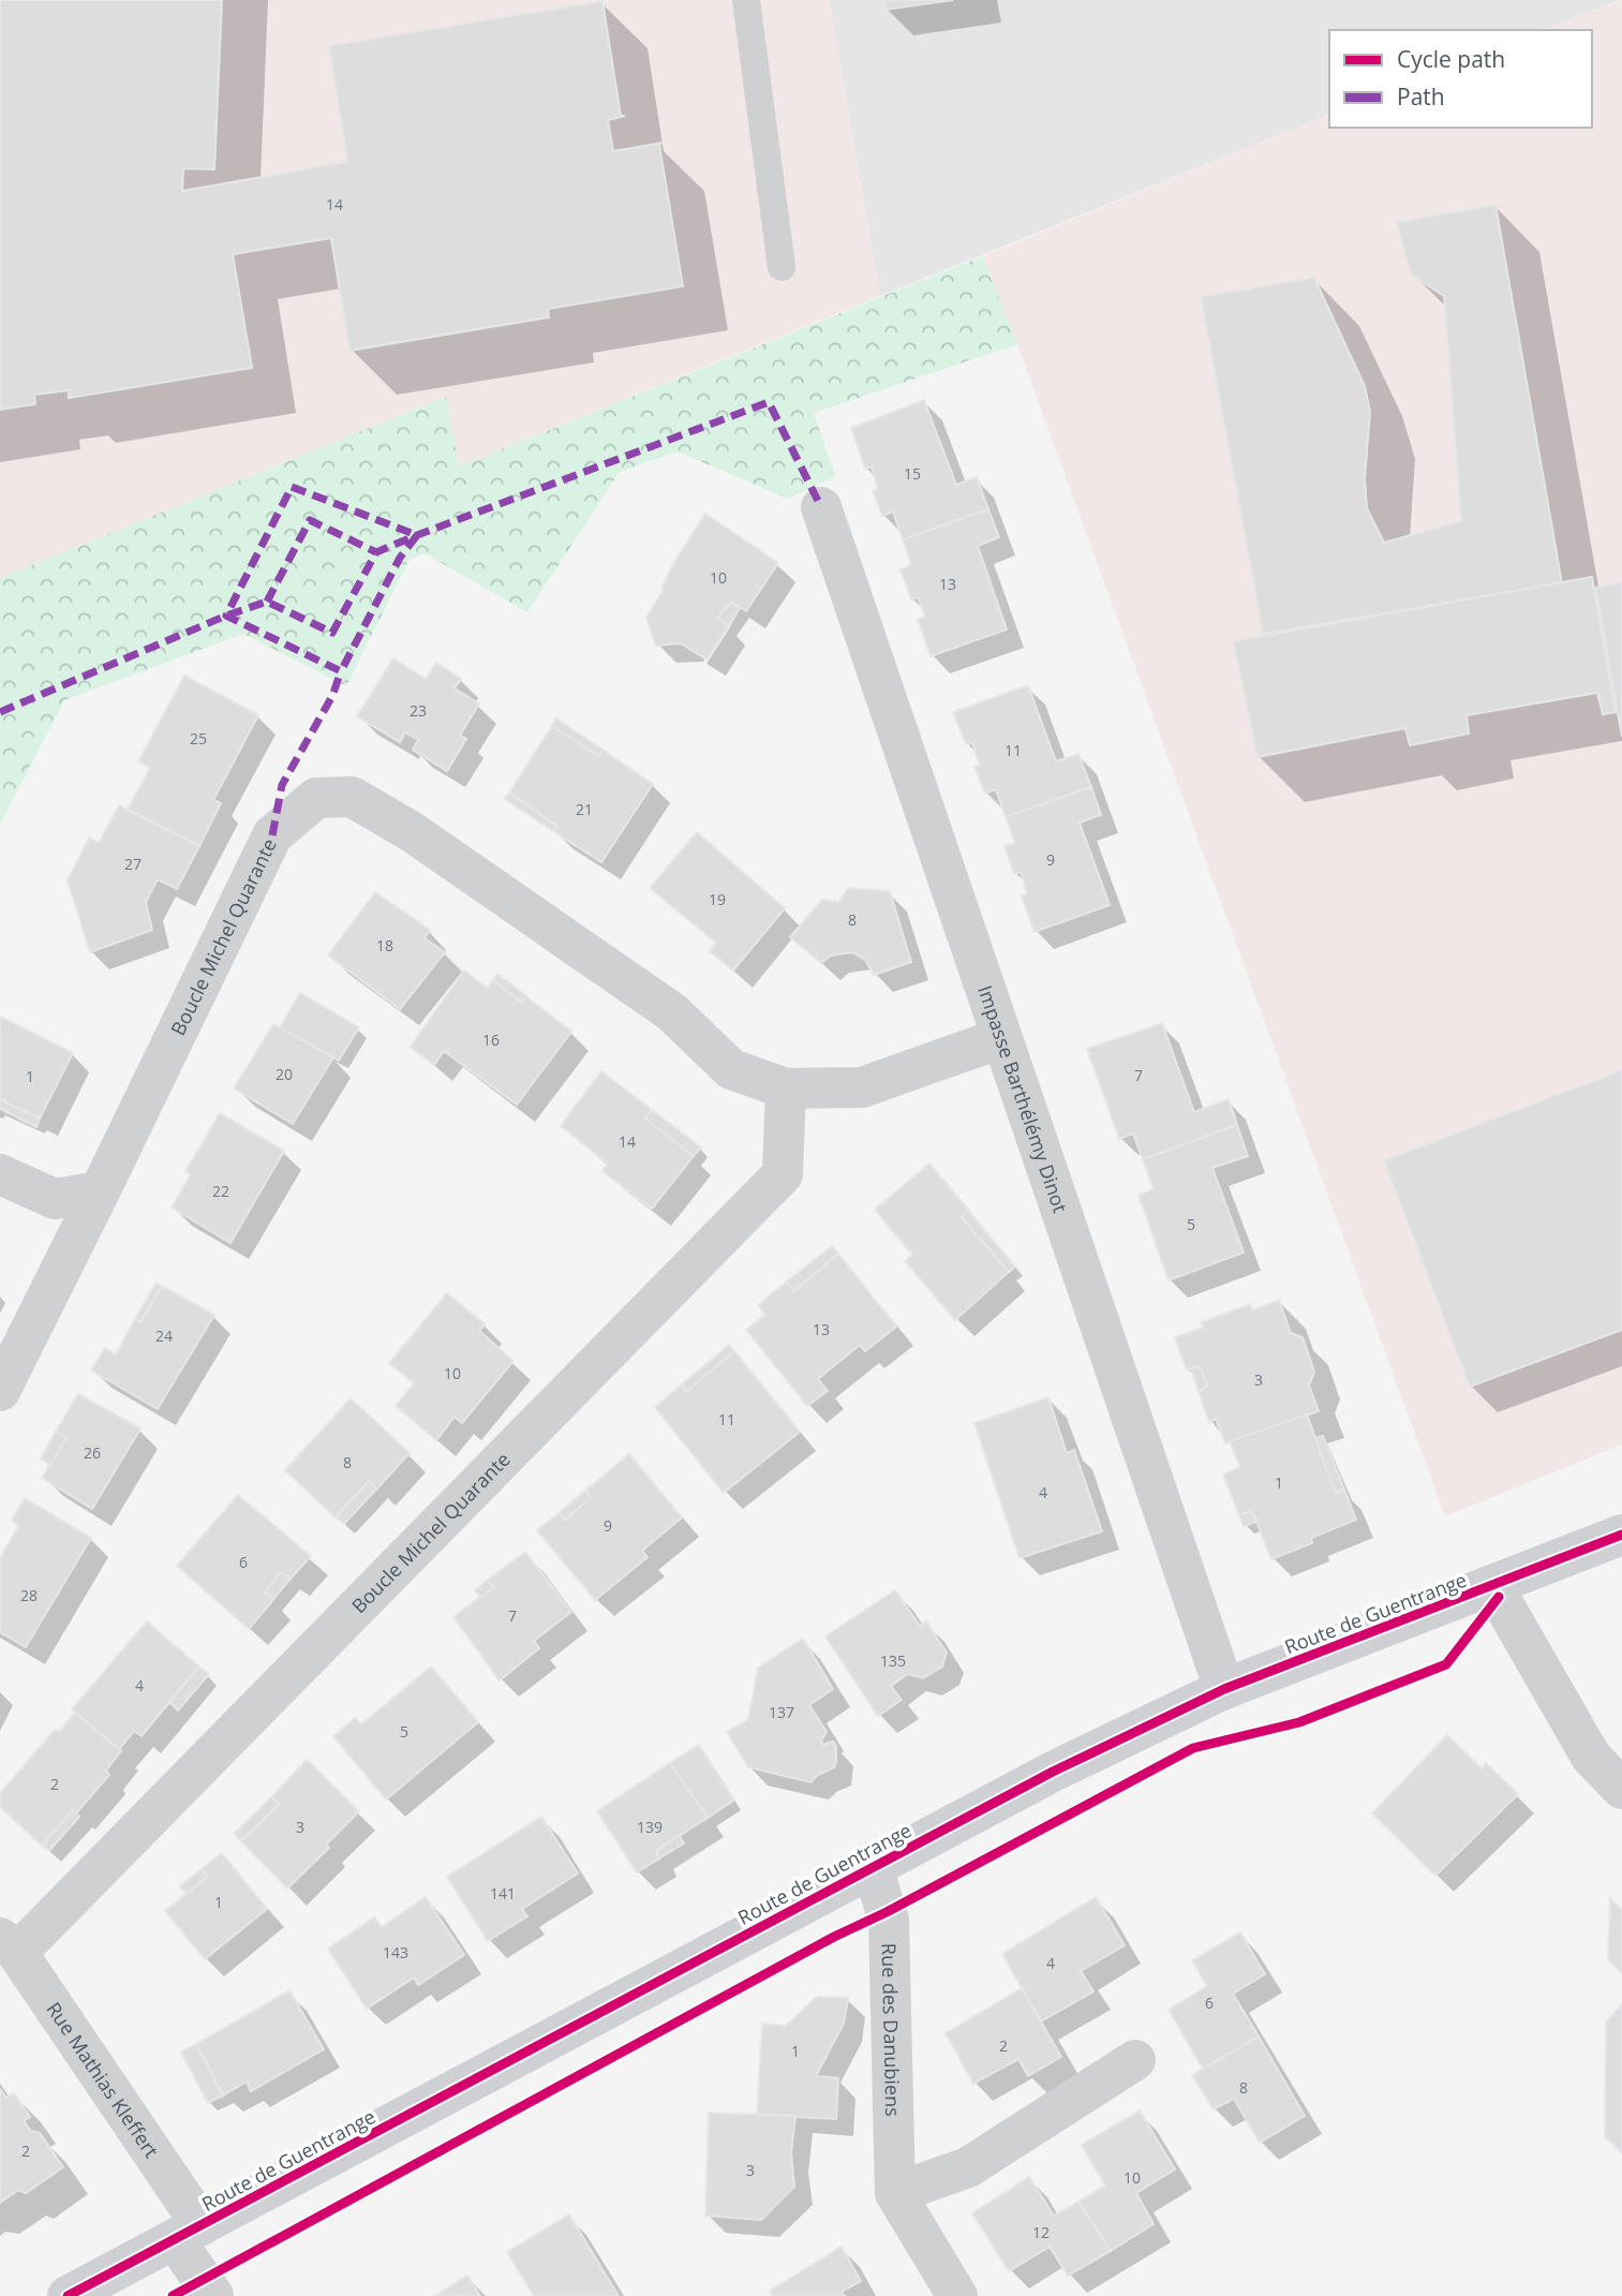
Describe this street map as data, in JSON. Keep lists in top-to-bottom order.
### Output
{
  "streets": {
    "street": [
      "Boucle Michel Quarante",
      "Impasse Barthélémy Dinot",
      "Route de Guentrange",
      "Rue des Danubiens",
      "Rue Mathias Kleffert"
    ]
  },
  "crossings": [
    ["Boucle Michel Quarante", "Impasse Barthélémy Dinot"],
    ["Boucle Michel Quarante", "Rue Mathias Kleffert"],
    ["Impasse Barthélémy Dinot", "Route de Guentrange"],
    ["Route de Guentrange", "Rue des Danubiens"],
    ["Route de Guentrange", "Rue Mathias Kleffert"]
  ],
  "house_numbers": [
    "14",
    "15",
    "10",
    "13",
    "23",
    "25",
    "11",
    "21",
    "9",
    "27",
    "19",
    "8",
    "18",
    "16",
    "20",
    "7",
    "1",
    "14",
    "22",
    "5",
    "13",
    "24",
    "10",
    "3",
    "11",
    "26",
    "8",
    "1",
    "4",
    "9",
    "6",
    "28",
    "7",
    "135",
    "4",
    "137",
    "5",
    "2",
    "3",
    "139",
    "141",
    "1",
    "143",
    "4",
    "6",
    "2",
    "1",
    "8",
    "2",
    "3",
    "10",
    "12"
  ],
  "legend": ["Cycle path", "Path"]
}
